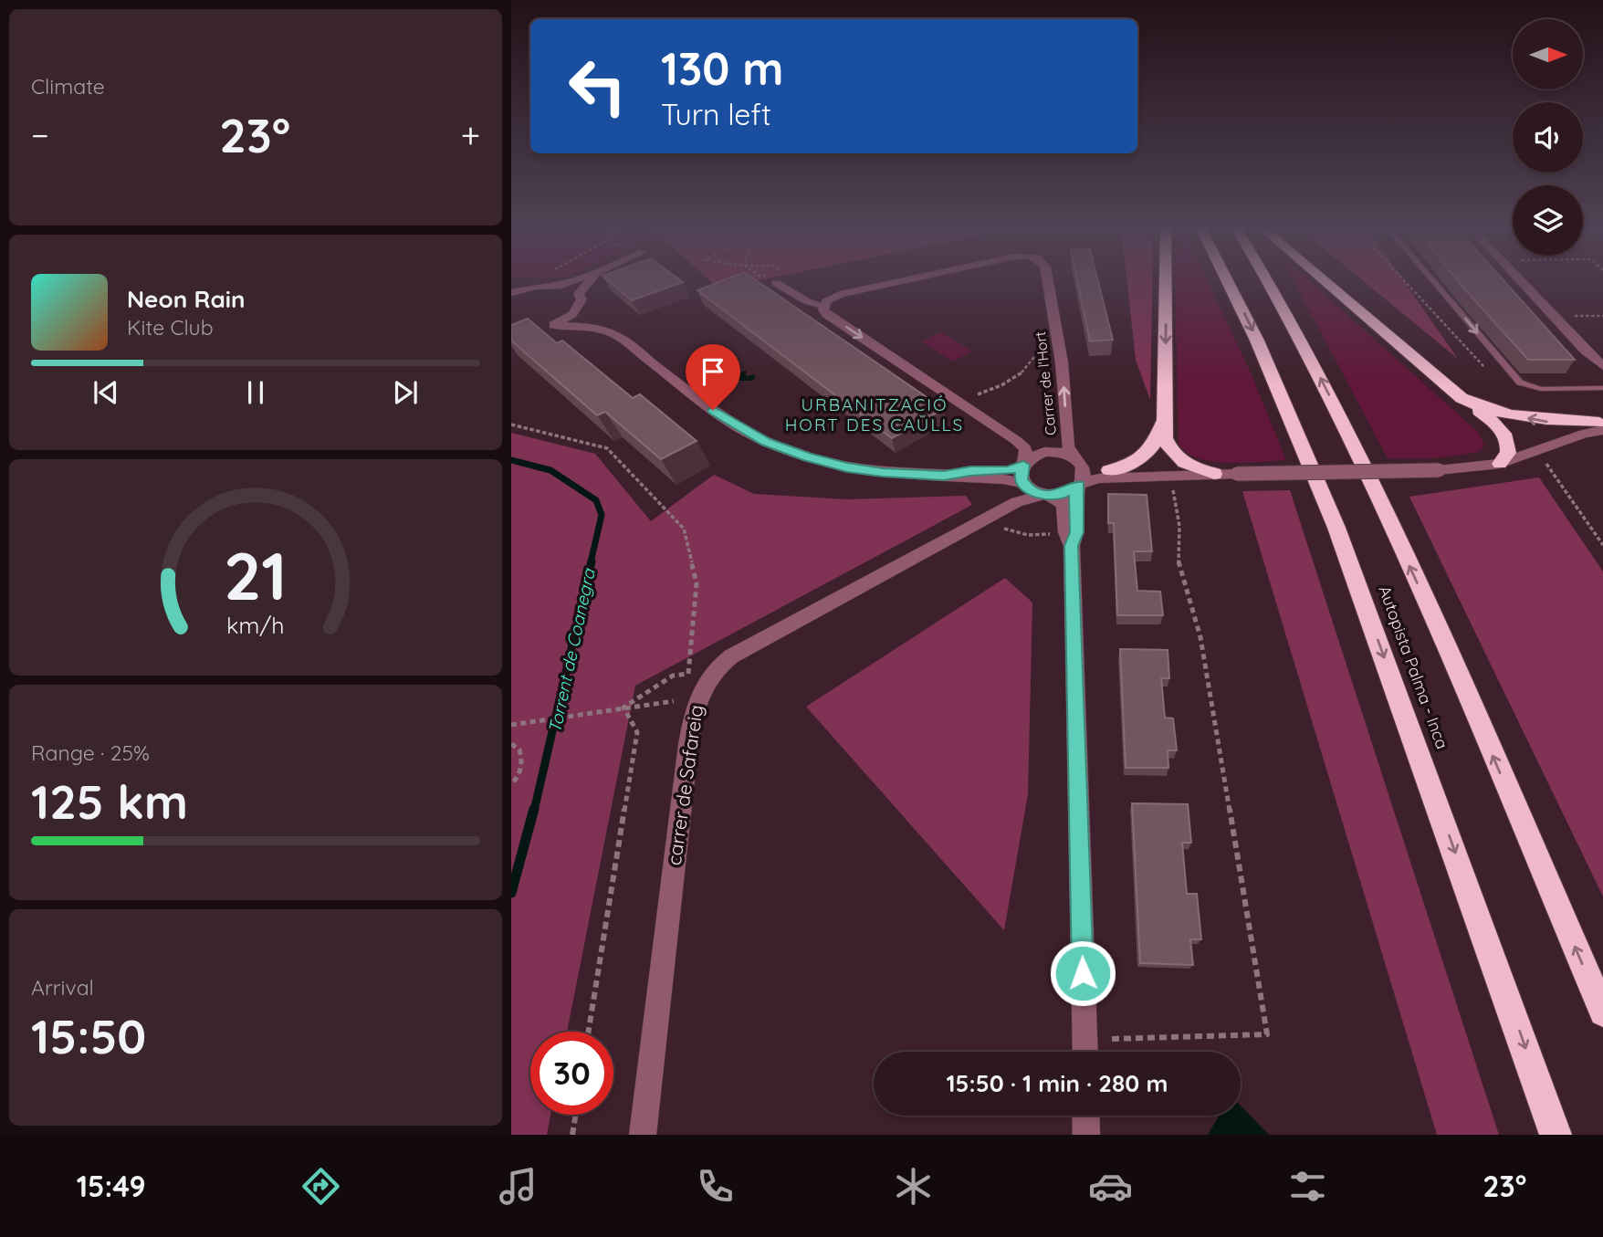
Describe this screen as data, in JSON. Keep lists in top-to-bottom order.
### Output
{
  "streets": {
    "highway": ["Autopista Palma - Inca"],
    "street": ["Carrer de l'Hort", "carrer de Safareig"]
  },
  "crossings": [
    ["Carrer de l'Hort", "carrer de Safareig"]
  ],
  "districts": ["URBANITZACIÓ HORT DES CAÜLLS"],
  "water": ["Torrent de Coanegra"],
  "north": "right",
  "page": {
    "tile": [
      "Climate",
      ["Range · 25%", "125 km"],
      ["Arrival", "15:50"]
    ],
    "turn": ["130 m", "Turn left"],
    "heat": ["−", "23°", "+"],
    "song": ["Neon Rain", "Kite Club"],
    "limit": "30",
    "trip": "15:50 · 1 min · 280 m",
    "tabs": ["15:49", "23°"],
    "gauge": ["21", "km/h"]
  }
}
